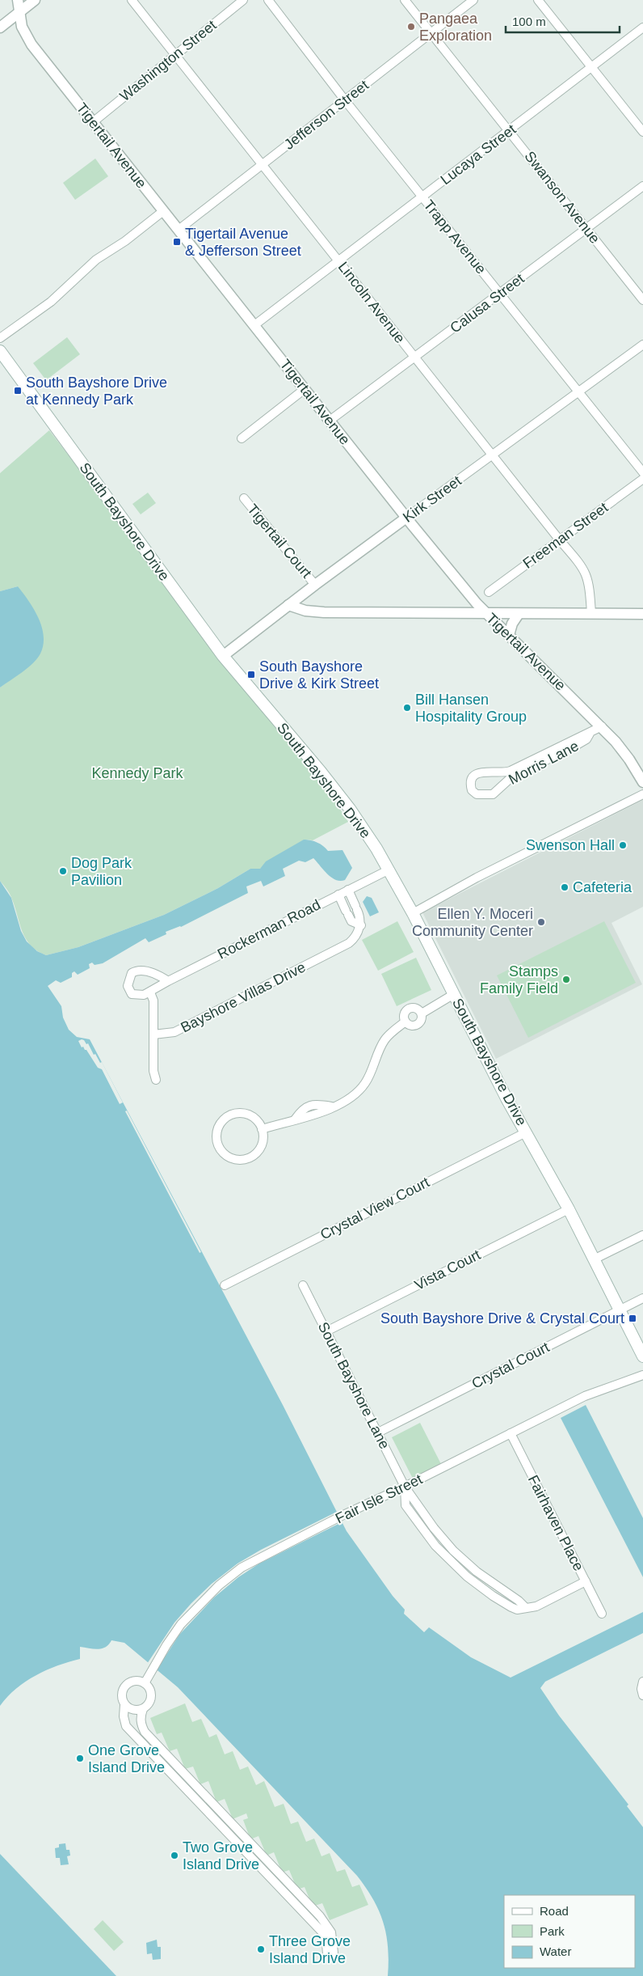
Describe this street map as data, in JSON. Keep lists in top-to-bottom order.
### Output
{
  "streets": {
    "main road": ["South Bayshore Drive"],
    "street": [
      "Washington Street",
      "Jefferson Street",
      "Tigertail Avenue",
      "Lucaya Street",
      "Swanson Avenue",
      "Trapp Avenue",
      "Lincoln Avenue",
      "Calusa Street",
      "Kirk Street",
      "Freeman Street",
      "Tigertail Court",
      "Morris Lane",
      "Rockerman Road",
      "Bayshore Villas Drive",
      "Crystal View Court",
      "Vista Court",
      "Crystal Court",
      "South Bayshore Lane",
      "Fair Isle Street",
      "Fairhaven Place"
    ]
  },
  "crossings": [
    ["Washington Street", "Tigertail Avenue"],
    ["Washington Street", "Lincoln Avenue"],
    ["Jefferson Street", "Tigertail Avenue"],
    ["Jefferson Street", "Swanson Avenue"],
    ["Jefferson Street", "Trapp Avenue"],
    ["Jefferson Street", "Lincoln Avenue"],
    ["Tigertail Avenue", "Lucaya Street"],
    ["Tigertail Avenue", "Calusa Street"],
    ["Tigertail Avenue", "Kirk Street"],
    ["Tigertail Avenue", "Morris Lane"],
    ["Lucaya Street", "Swanson Avenue"],
    ["Lucaya Street", "Trapp Avenue"],
    ["Lucaya Street", "Lincoln Avenue"],
    ["Swanson Avenue", "Calusa Street"],
    ["Trapp Avenue", "Calusa Street"],
    ["Trapp Avenue", "Kirk Street"],
    ["Lincoln Avenue", "Calusa Street"],
    ["Lincoln Avenue", "Kirk Street"],
    ["Lincoln Avenue", "Freeman Street"],
    ["Kirk Street", "South Bayshore Drive"],
    ["Kirk Street", "Tigertail Court"],
    ["South Bayshore Drive", "Rockerman Road"],
    ["South Bayshore Drive", "Crystal View Court"],
    ["South Bayshore Drive", "Vista Court"],
    ["South Bayshore Drive", "Crystal Court"],
    ["Vista Court", "South Bayshore Lane"],
    ["Crystal Court", "South Bayshore Lane"],
    ["South Bayshore Lane", "Fair Isle Street"],
    ["South Bayshore Lane", "Fairhaven Place"],
    ["Fair Isle Street", "Fairhaven Place"]
  ],
  "parks": ["Kennedy Park"],
  "places": {
    "other": [
      "Pangaea Exploration",
      "Bill Hansen Hospitality Group",
      "Swenson Hall",
      "Dog Park Pavilion",
      "Cafeteria",
      "Ellen Y. Moceri Community Center",
      "Stamps Family Field",
      "One Grove Island Drive",
      "Two Grove Island Drive",
      "Three Grove Island Drive"
    ],
    "transit": [
      "Tigertail Avenue & Jefferson Street",
      "South Bayshore Drive at Kennedy Park",
      "South Bayshore Drive & Kirk Street",
      "South Bayshore Drive & Crystal Court"
    ]
  },
  "legend": ["Road", "Park", "Water"],
  "scale_bar": "100 m"
}
